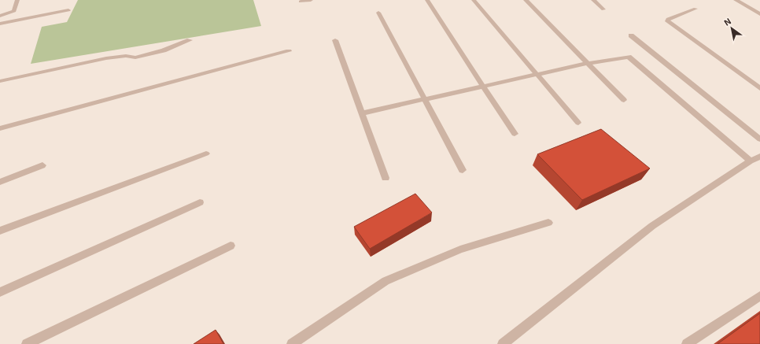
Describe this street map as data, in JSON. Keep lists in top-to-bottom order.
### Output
{
  "north": "top left"
}
